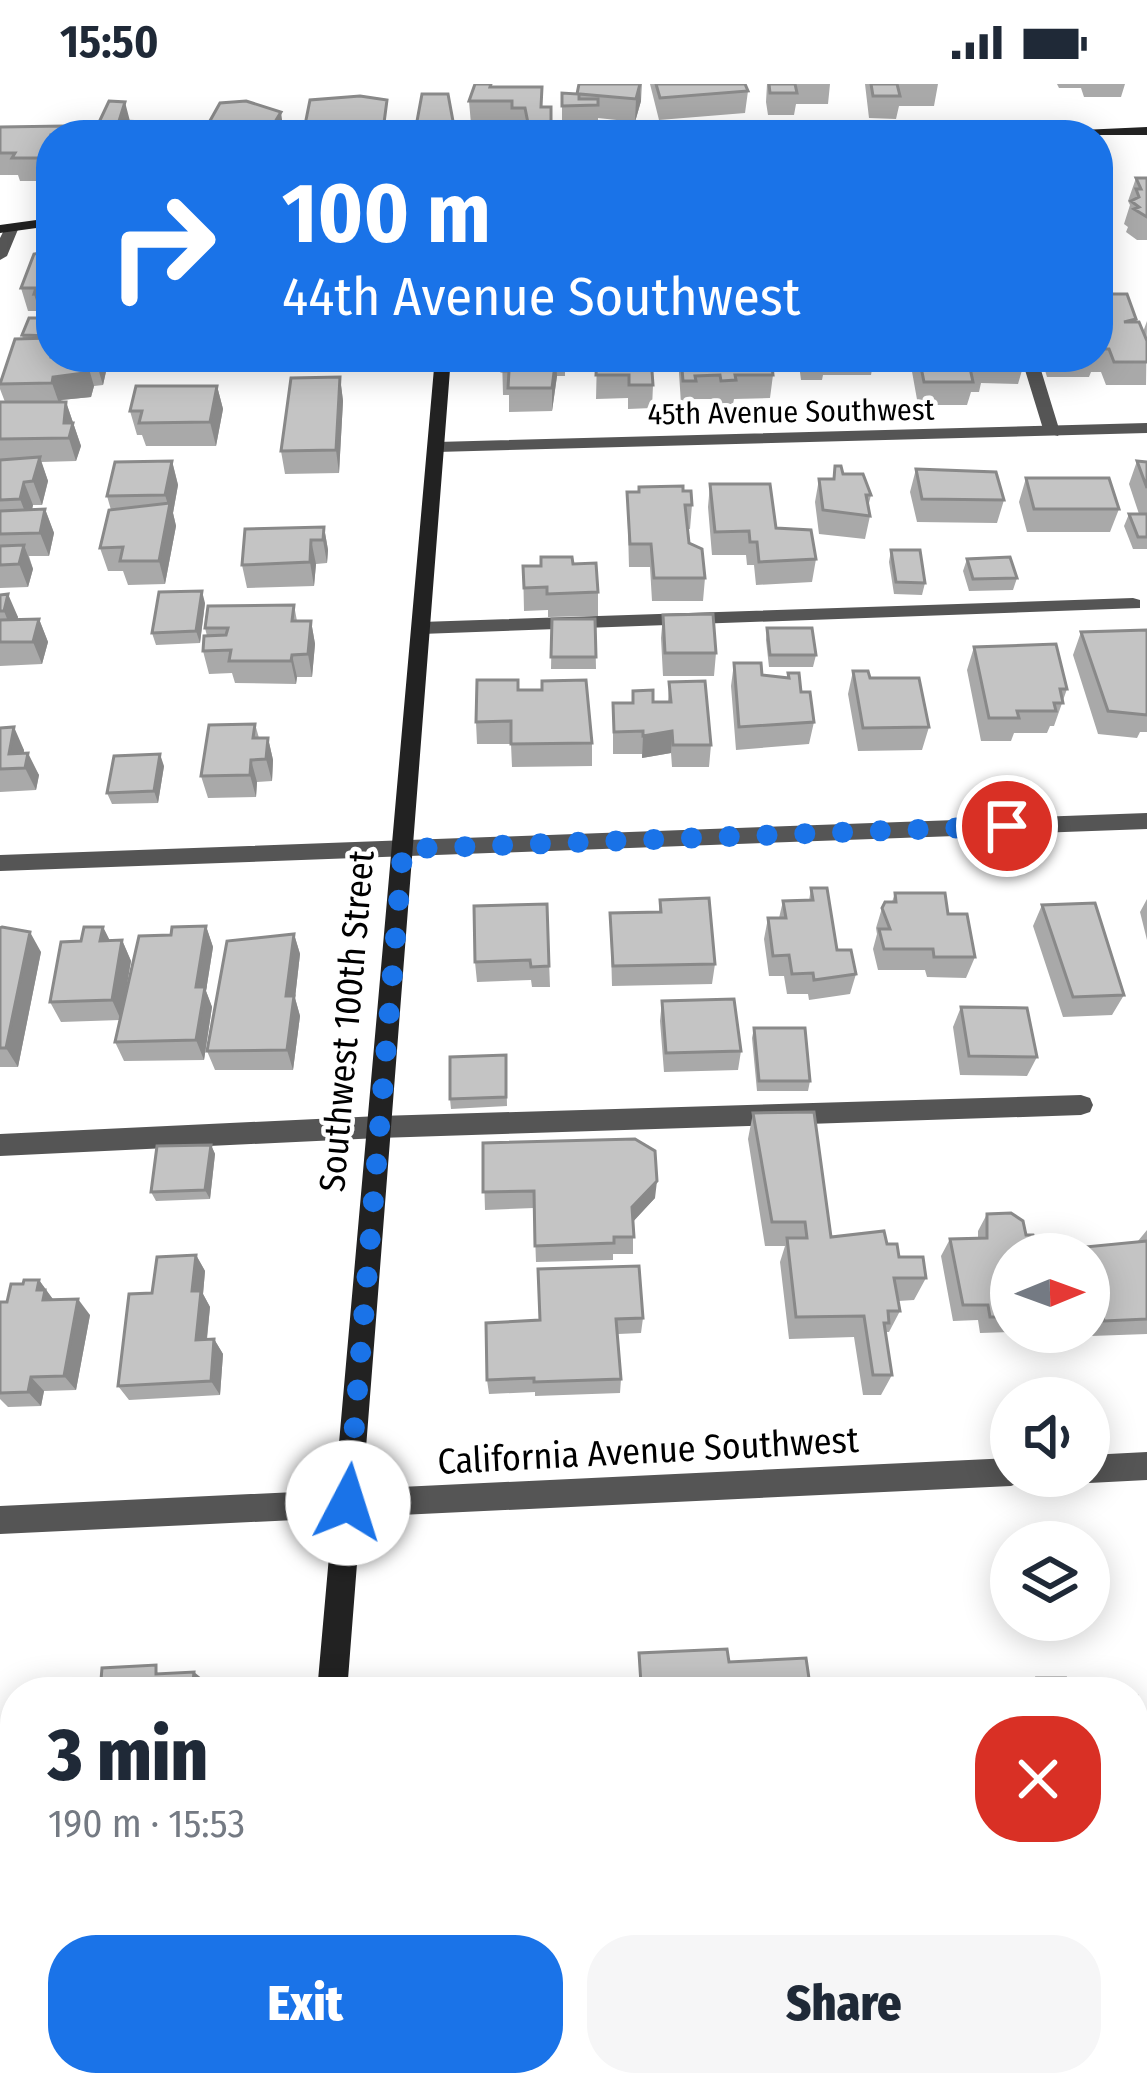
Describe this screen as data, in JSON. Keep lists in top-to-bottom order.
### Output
{
  "streets": {
    "street": ["45th Avenue Southwest", "Southwest 100th Street", "California Avenue Southwest"]
  },
  "crossings": [
    ["45th Avenue Southwest", "Southwest 100th Street"],
    ["Southwest 100th Street", "California Avenue Southwest"]
  ],
  "north": "right",
  "page": {
    "status": "15:50",
    "turn": ["100 m", "44th Avenue Southwest"],
    "heading": ["3 min", "190 m · 15:53"],
    "buttons": ["Exit", "Share"]
  }
}
